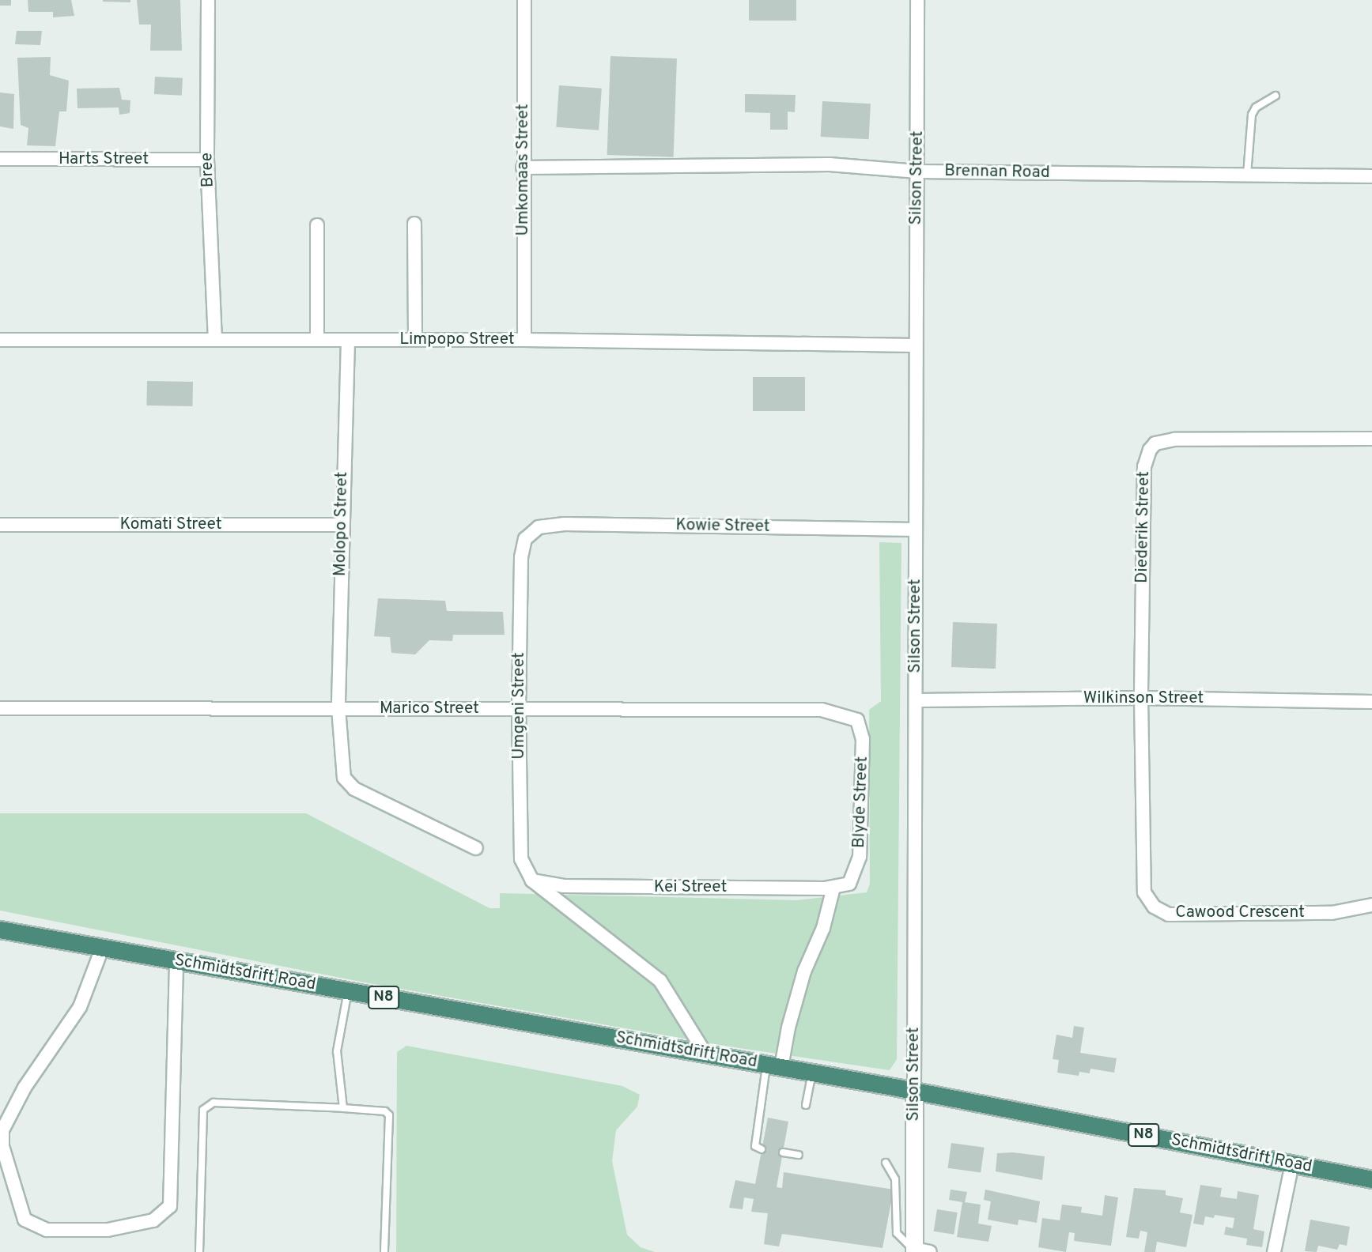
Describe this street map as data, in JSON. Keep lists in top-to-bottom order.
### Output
{
  "streets": {
    "highway": ["Schmidtsdrift Road", "N8"],
    "street": [
      "Harts Street",
      "Bree",
      "Umkomaas Street",
      "Brennan Road",
      "Silson Street",
      "Limpopo Street",
      "Molopo Street",
      "Komati Street",
      "Kowie Street",
      "Diederik Street",
      "Wilkinson Street",
      "Umgeni Street",
      "Marico Street",
      "Blyde Street",
      "Kei Street",
      "Cawood Crescent"
    ]
  },
  "crossings": [
    ["Harts Street", "Bree"],
    ["Bree", "Limpopo Street"],
    ["Umkomaas Street", "Brennan Road"],
    ["Umkomaas Street", "Limpopo Street"],
    ["Brennan Road", "Silson Street"],
    ["Silson Street", "Limpopo Street"],
    ["Silson Street", "Kowie Street"],
    ["Silson Street", "Wilkinson Street"],
    ["Silson Street", "Schmidtsdrift Road"],
    ["Limpopo Street", "Molopo Street"],
    ["Molopo Street", "Komati Street"],
    ["Molopo Street", "Marico Street"],
    ["Kowie Street", "Umgeni Street"],
    ["Diederik Street", "Wilkinson Street"],
    ["Diederik Street", "Cawood Crescent"],
    ["Wilkinson Street", "Cawood Crescent"],
    ["Umgeni Street", "Marico Street"],
    ["Umgeni Street", "Kei Street"],
    ["Marico Street", "Blyde Street"],
    ["Blyde Street", "Kei Street"]
  ]
}
